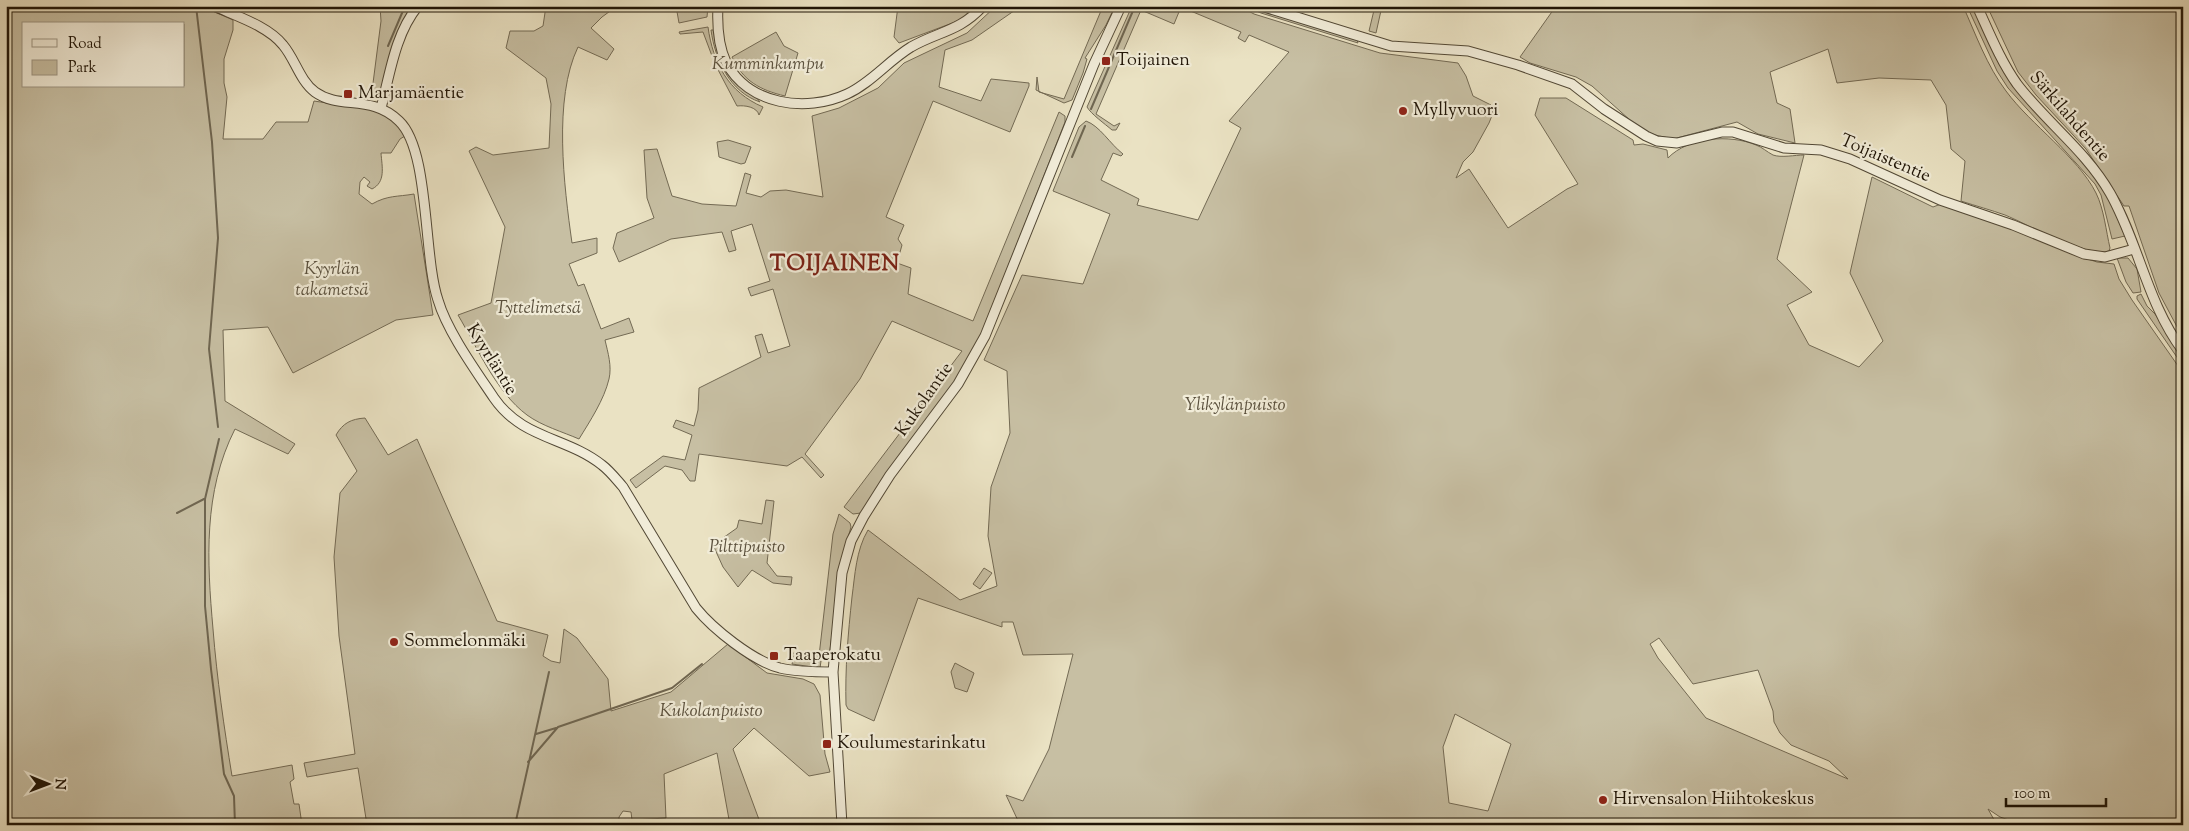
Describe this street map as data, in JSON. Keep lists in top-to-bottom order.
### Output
{
  "streets": {
    "street": [
      "Särkilahdentie",
      "Toijaistentie",
      "Kyyrläntie",
      "Kukolantie"
    ]
  },
  "crossings": [
    ["Särkilahdentie", "Toijaistentie"],
    ["Kyyrläntie", "Kukolantie"]
  ],
  "districts": ["TOIJAINEN"],
  "parks": [
    "Kumminkumpu",
    "Kyyrlän takametsä",
    "Tyttelimetsä",
    "Ylikylänpuisto",
    "Pilttipuisto",
    "Kukolanpuisto"
  ],
  "places": {
    "transit": [
      "Toijainen",
      "Marjamäentie",
      "Taaperokatu",
      "Koulumestarinkatu"
    ],
    "other": ["Myllyvuori", "Sommelonmäki", "Hirvensalon Hiihtokeskus"]
  },
  "legend": ["Road", "Park"],
  "scale_bar": "100 m",
  "north": "right"
}
